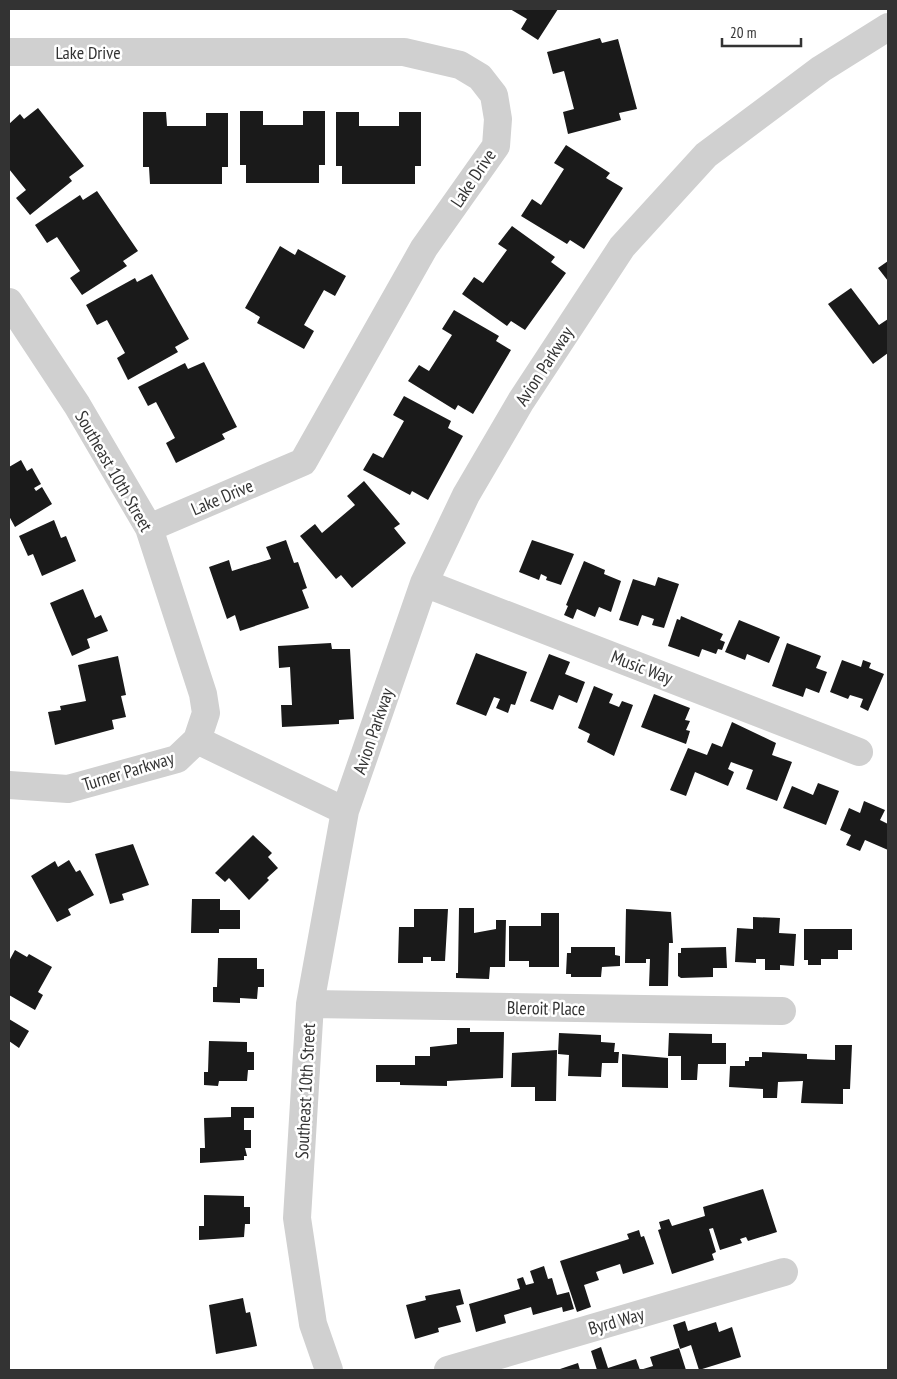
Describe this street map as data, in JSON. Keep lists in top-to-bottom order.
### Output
{
  "streets": {
    "street": [
      "Lake Drive",
      "Avion Parkway",
      "Southeast 10th Street",
      "Music Way",
      "Turner Parkway",
      "Bleroit Place",
      "Byrd Way"
    ]
  },
  "crossings": [
    ["Lake Drive", "Southeast 10th Street"],
    ["Avion Parkway", "Southeast 10th Street"],
    ["Avion Parkway", "Music Way"],
    ["Southeast 10th Street", "Turner Parkway"],
    ["Southeast 10th Street", "Bleroit Place"]
  ],
  "scale_bar": "20 m"
}
